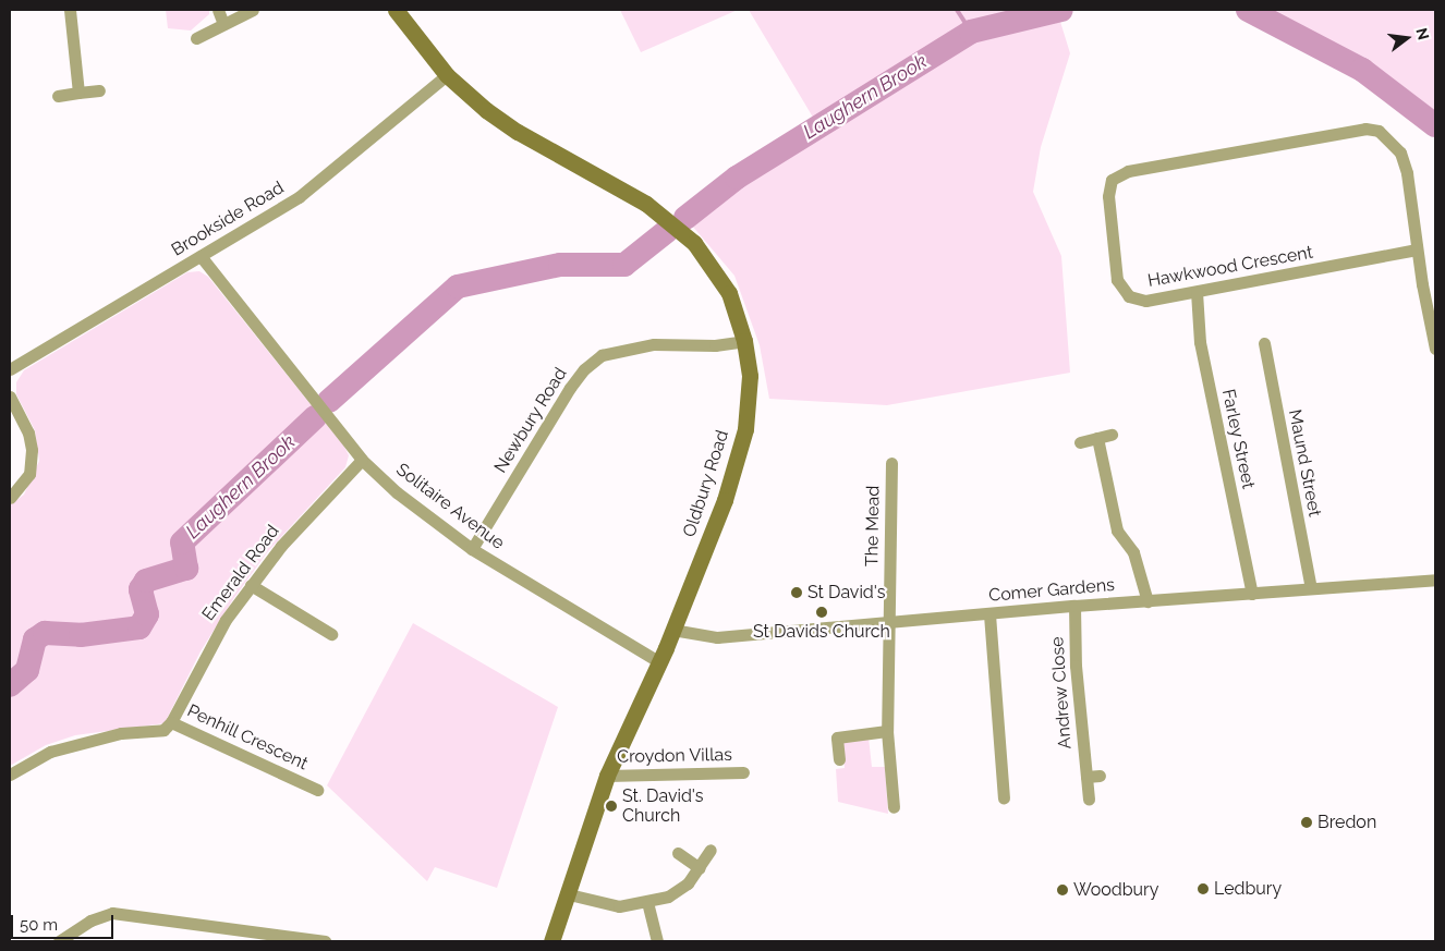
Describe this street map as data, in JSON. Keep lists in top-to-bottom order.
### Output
{
  "streets": {
    "street": [
      "Brookside Road",
      "Hawkwood Crescent",
      "Newbury Road",
      "Farley Street",
      "Maund Street",
      "Oldbury Road",
      "Solitaire Avenue",
      "The Mead",
      "Emerald Road",
      "Comer Gardens",
      "Andrew Close",
      "Penhill Crescent",
      "Croydon Villas"
    ]
  },
  "crossings": [
    ["Brookside Road", "Oldbury Road"],
    ["Brookside Road", "Solitaire Avenue"],
    ["Hawkwood Crescent", "Farley Street"],
    ["Newbury Road", "Oldbury Road"],
    ["Newbury Road", "Solitaire Avenue"],
    ["Farley Street", "Comer Gardens"],
    ["Maund Street", "Comer Gardens"],
    ["Oldbury Road", "Solitaire Avenue"],
    ["Oldbury Road", "Comer Gardens"],
    ["Oldbury Road", "Croydon Villas"],
    ["Solitaire Avenue", "Emerald Road"],
    ["The Mead", "Comer Gardens"],
    ["Emerald Road", "Penhill Crescent"],
    ["Comer Gardens", "Andrew Close"]
  ],
  "water": ["Laughern Brook"],
  "places": [
    "St David's",
    "St Davids Church",
    "St. David's Church",
    "Bredon",
    "Ledbury",
    "Woodbury"
  ],
  "scale_bar": "50 m",
  "north": "right"
}
